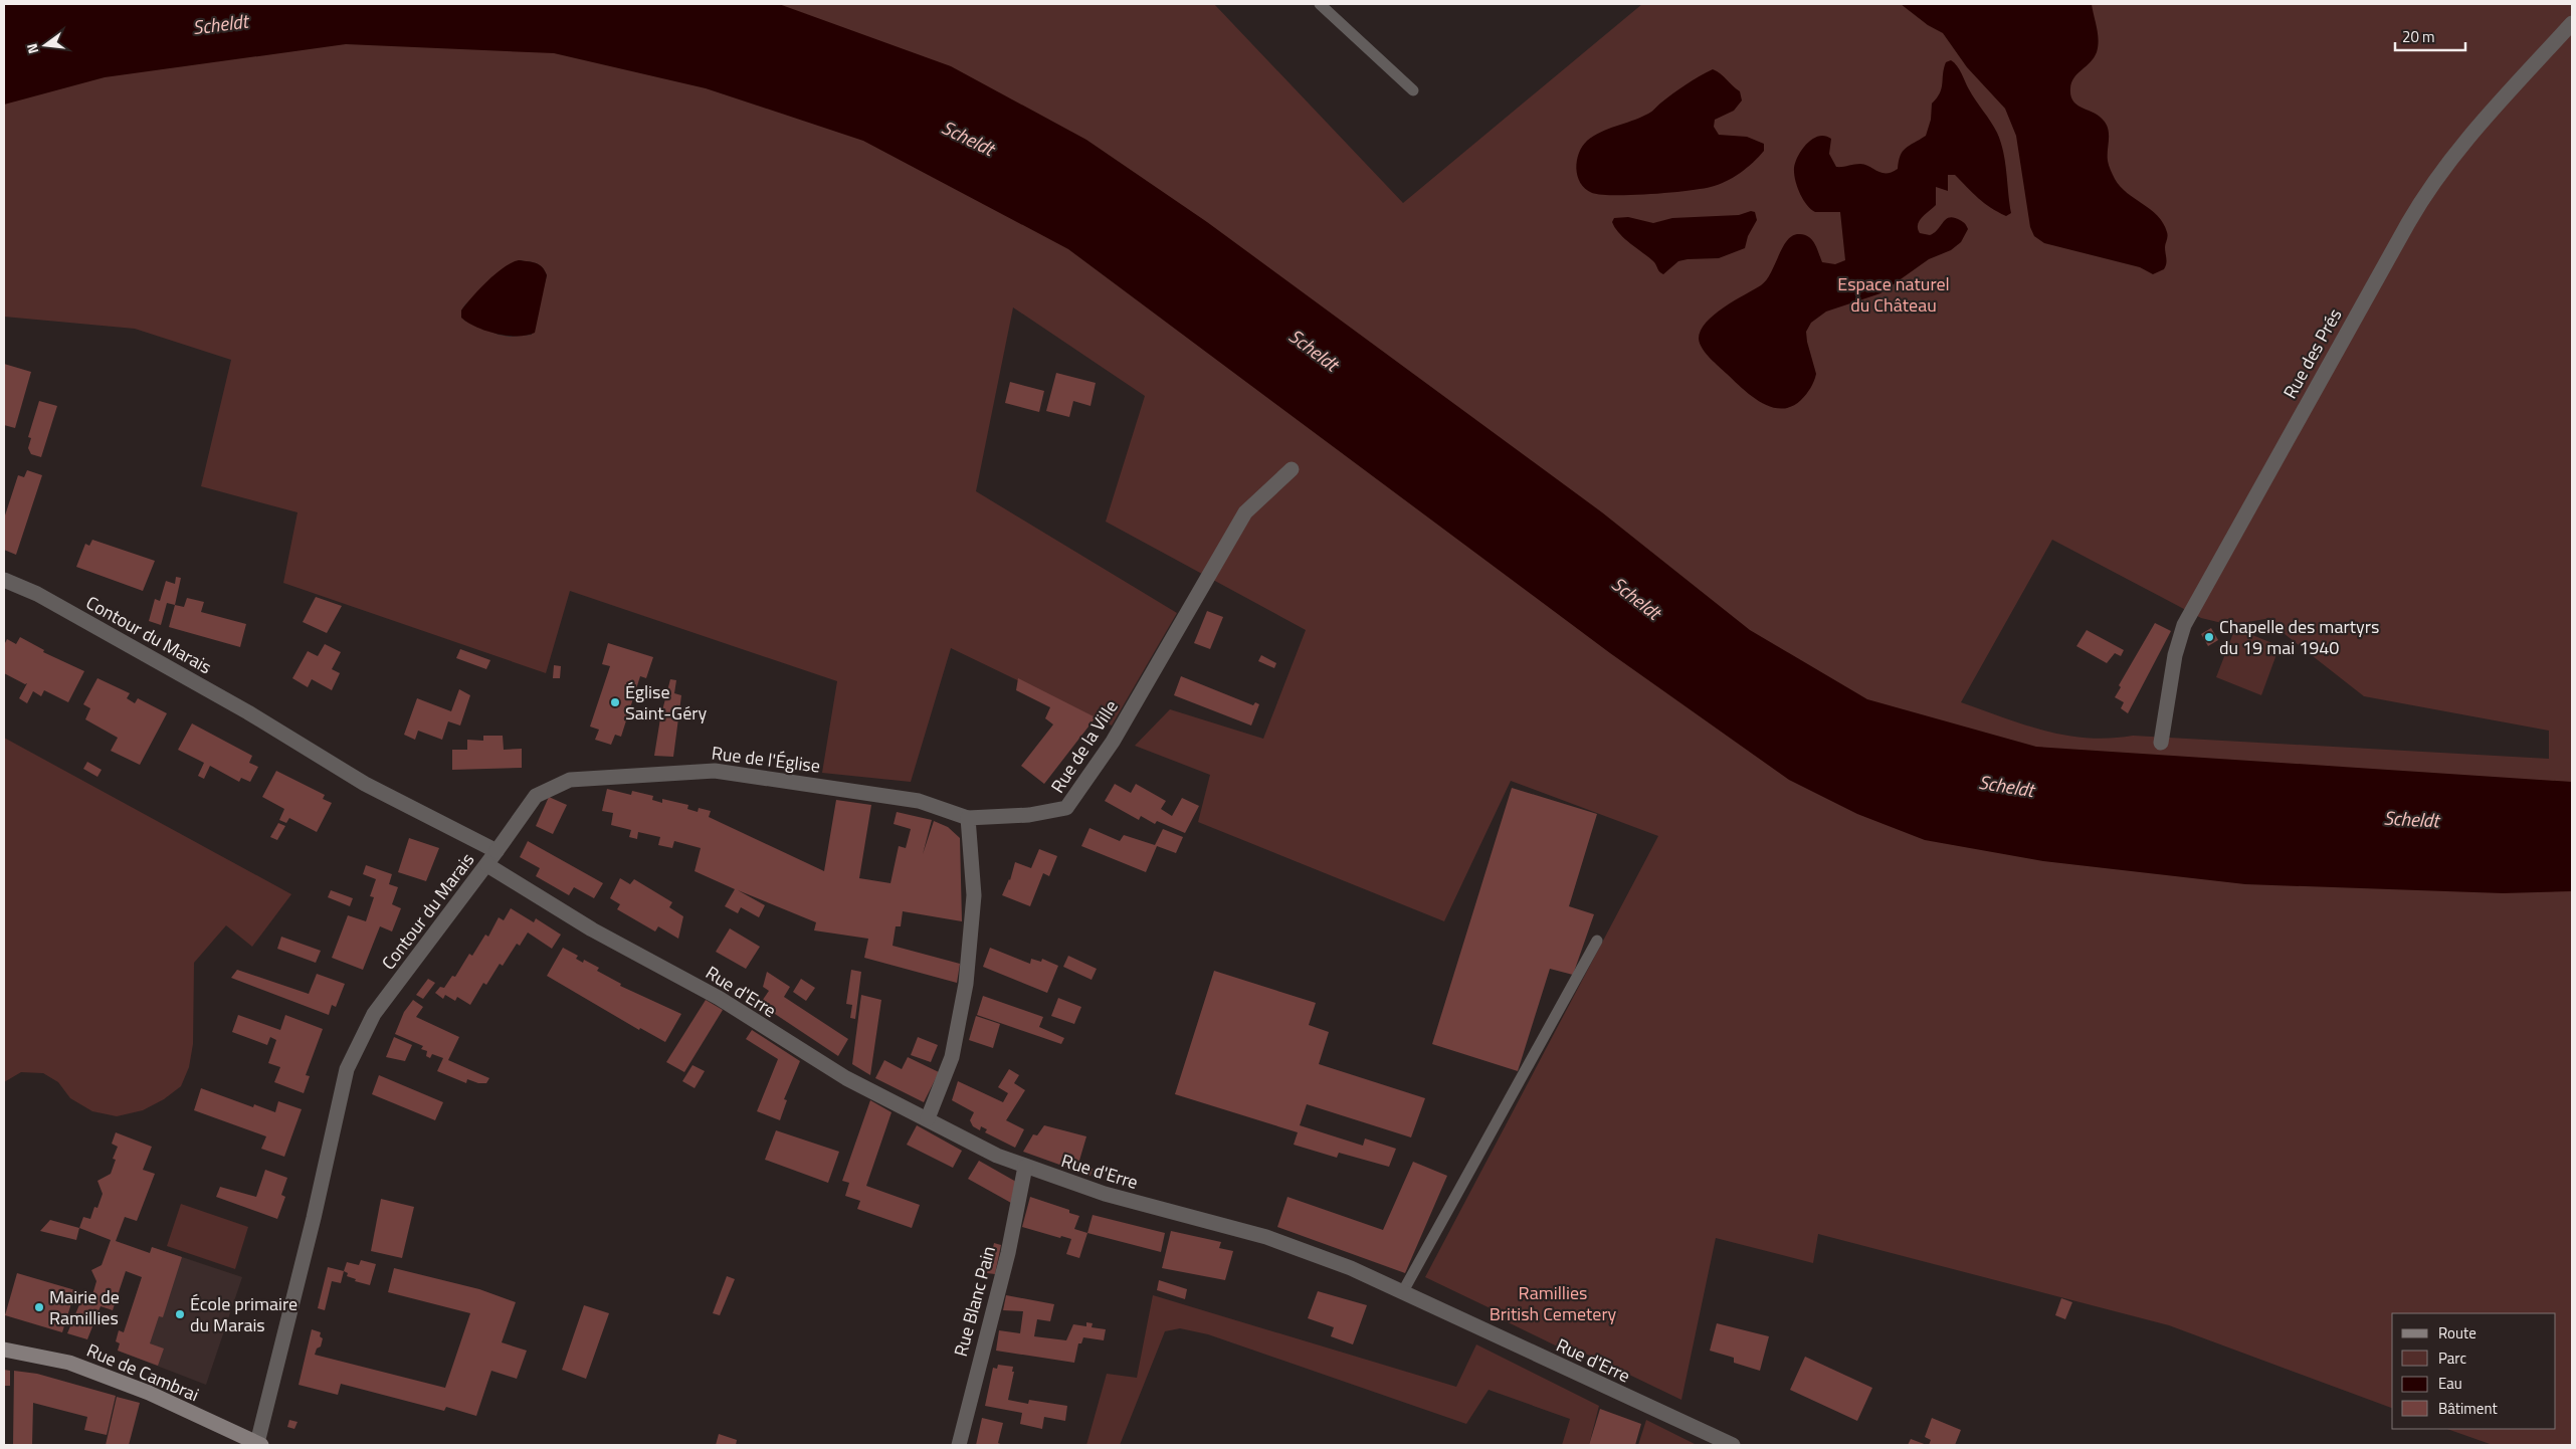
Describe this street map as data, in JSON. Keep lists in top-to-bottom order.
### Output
{
  "streets": {
    "street": [
      "Rue des Prés",
      "Contour du Marais",
      "Rue de la Ville",
      "Rue de l'Église",
      "Rue d'Erre",
      "Rue Blanc Pain",
      "Rue de Cambrai"
    ]
  },
  "crossings": [
    ["Contour du Marais", "Rue de l'Église"],
    ["Contour du Marais", "Rue d'Erre"],
    ["Contour du Marais", "Rue de Cambrai"],
    ["Rue de la Ville", "Rue de l'Église"],
    ["Rue d'Erre", "Rue Blanc Pain"]
  ],
  "water": ["Scheldt"],
  "parks": ["Espace naturel du Château", "Ramillies British Cemetery"],
  "places": [
    "Chapelle des martyrs du 19 mai 1940",
    "Église Saint-Géry",
    "Mairie de Ramillies",
    "École primaire du Marais"
  ],
  "legend": [
    "Route",
    "Parc",
    "Eau",
    "Bâtiment"
  ],
  "scale_bar": "20 m",
  "north": "left"
}
